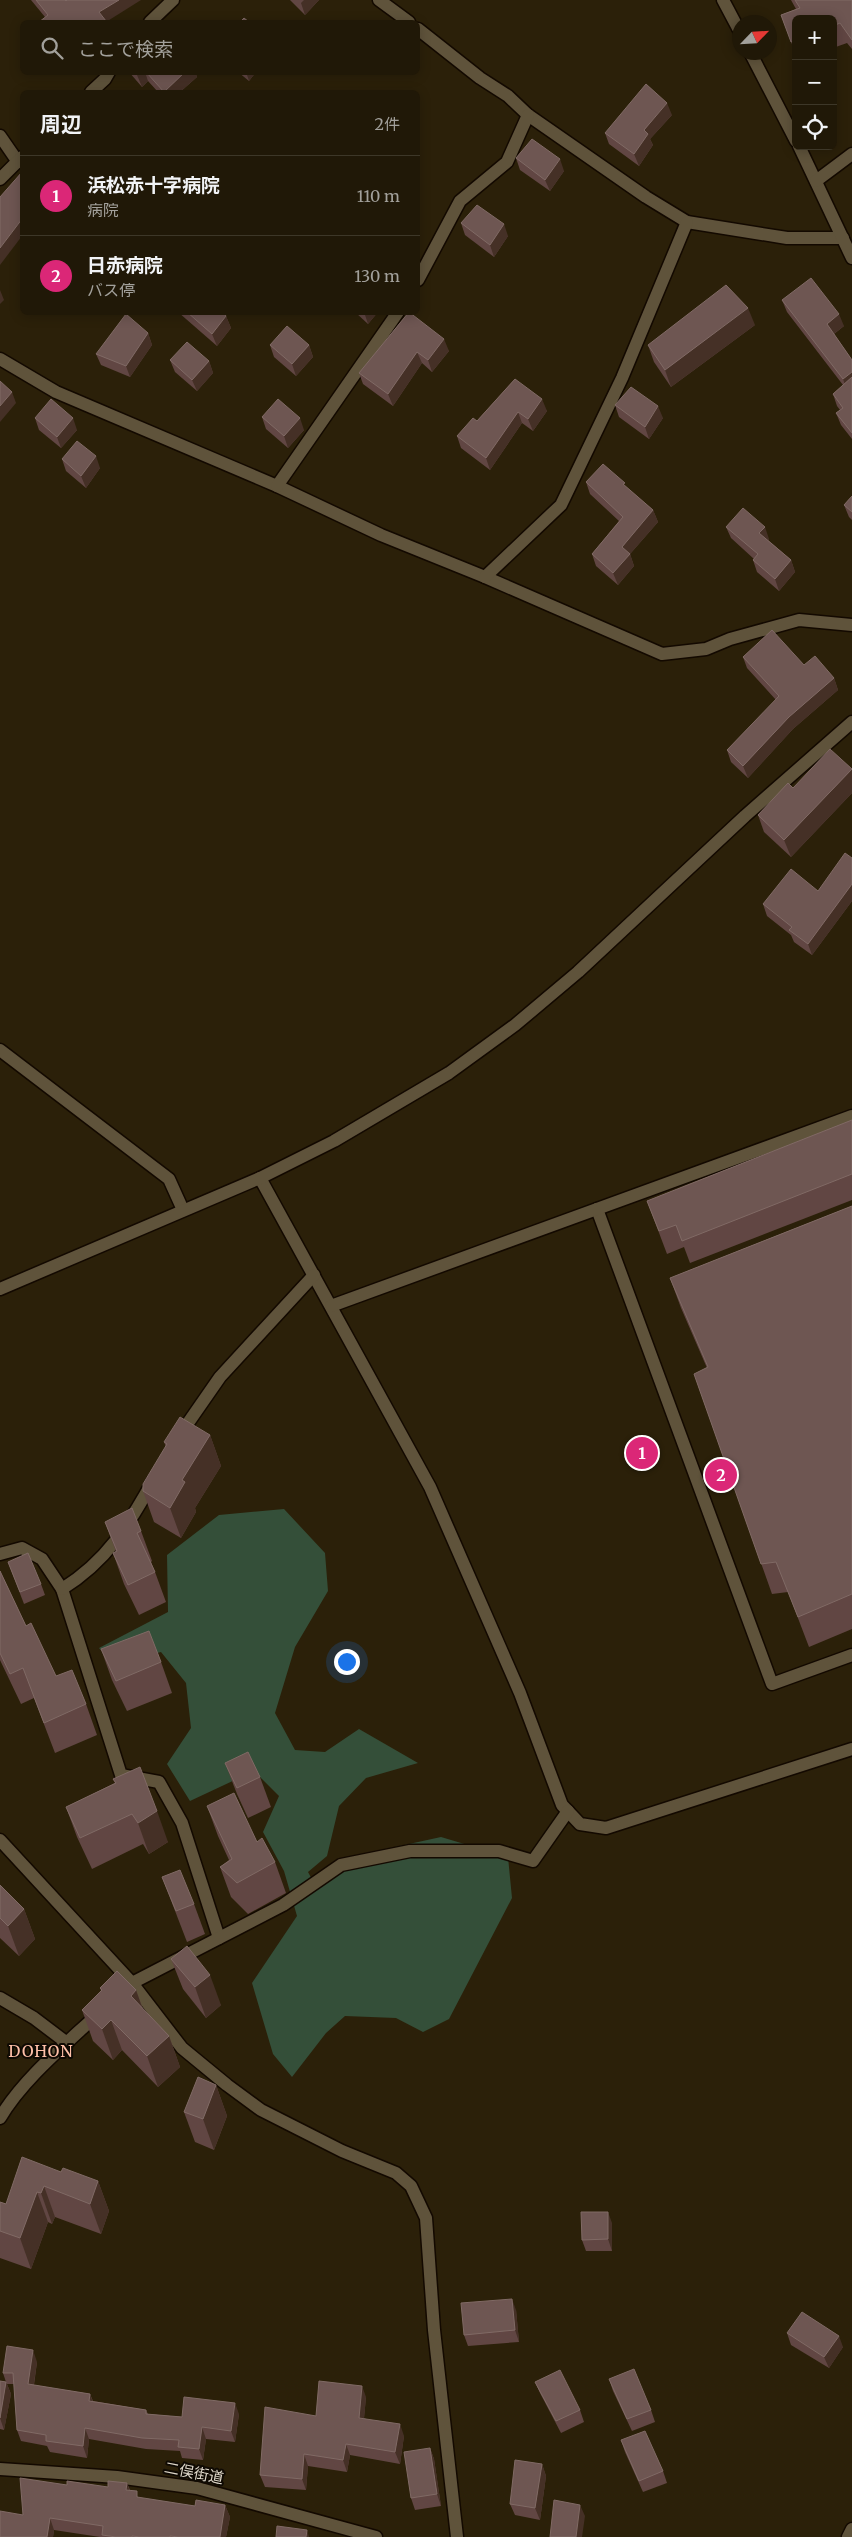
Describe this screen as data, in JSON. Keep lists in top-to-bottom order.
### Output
{
  "streets": {
    "street": ["二俣街道"]
  },
  "districts": ["DOHON"],
  "north": "top right",
  "page": {
    "map_buttons": ["+", "−"],
    "search": "ここで検索",
    "heading": ["周辺", "2件"],
    "list": [
      {
        "mark": "1",
        "name": "浜松赤十字病院",
        "note": "病院",
        "value": "110 m"
      },
      {
        "mark": "2",
        "name": "日赤病院",
        "note": "バス停",
        "value": "130 m"
      }
    ],
    "pins": ["1", "2"]
  }
}
